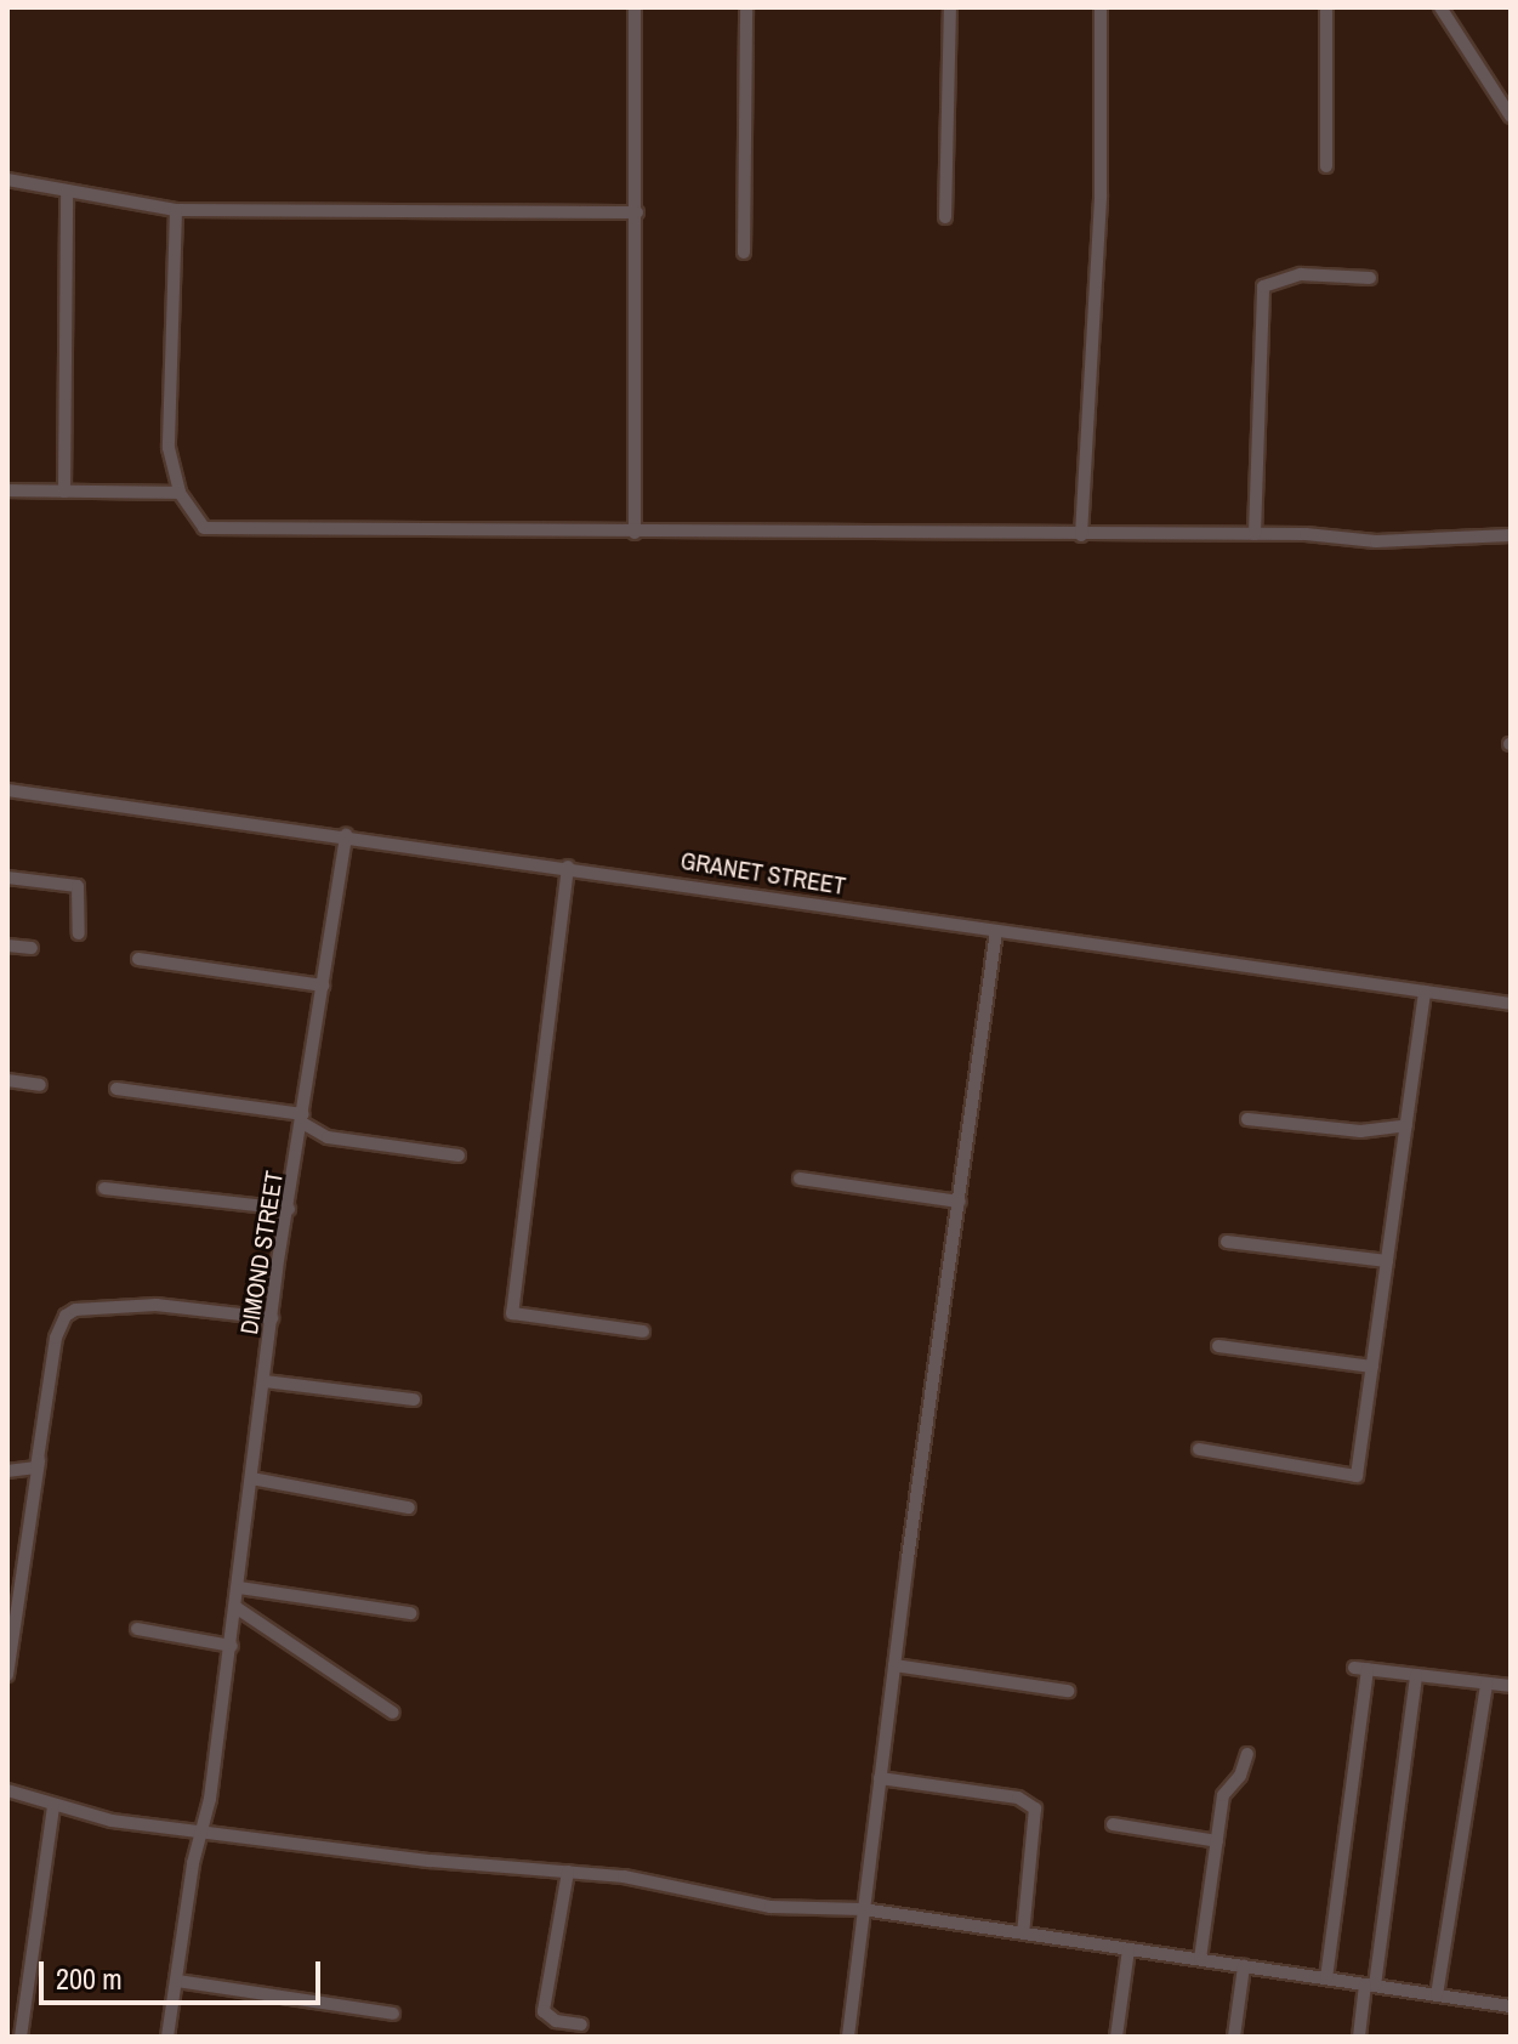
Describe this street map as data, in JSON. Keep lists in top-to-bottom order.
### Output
{
  "streets": {
    "street": ["GRANET STREET", "DIMOND STREET"]
  },
  "crossings": [
    ["GRANET STREET", "DIMOND STREET"]
  ],
  "scale_bar": "200 m"
}
